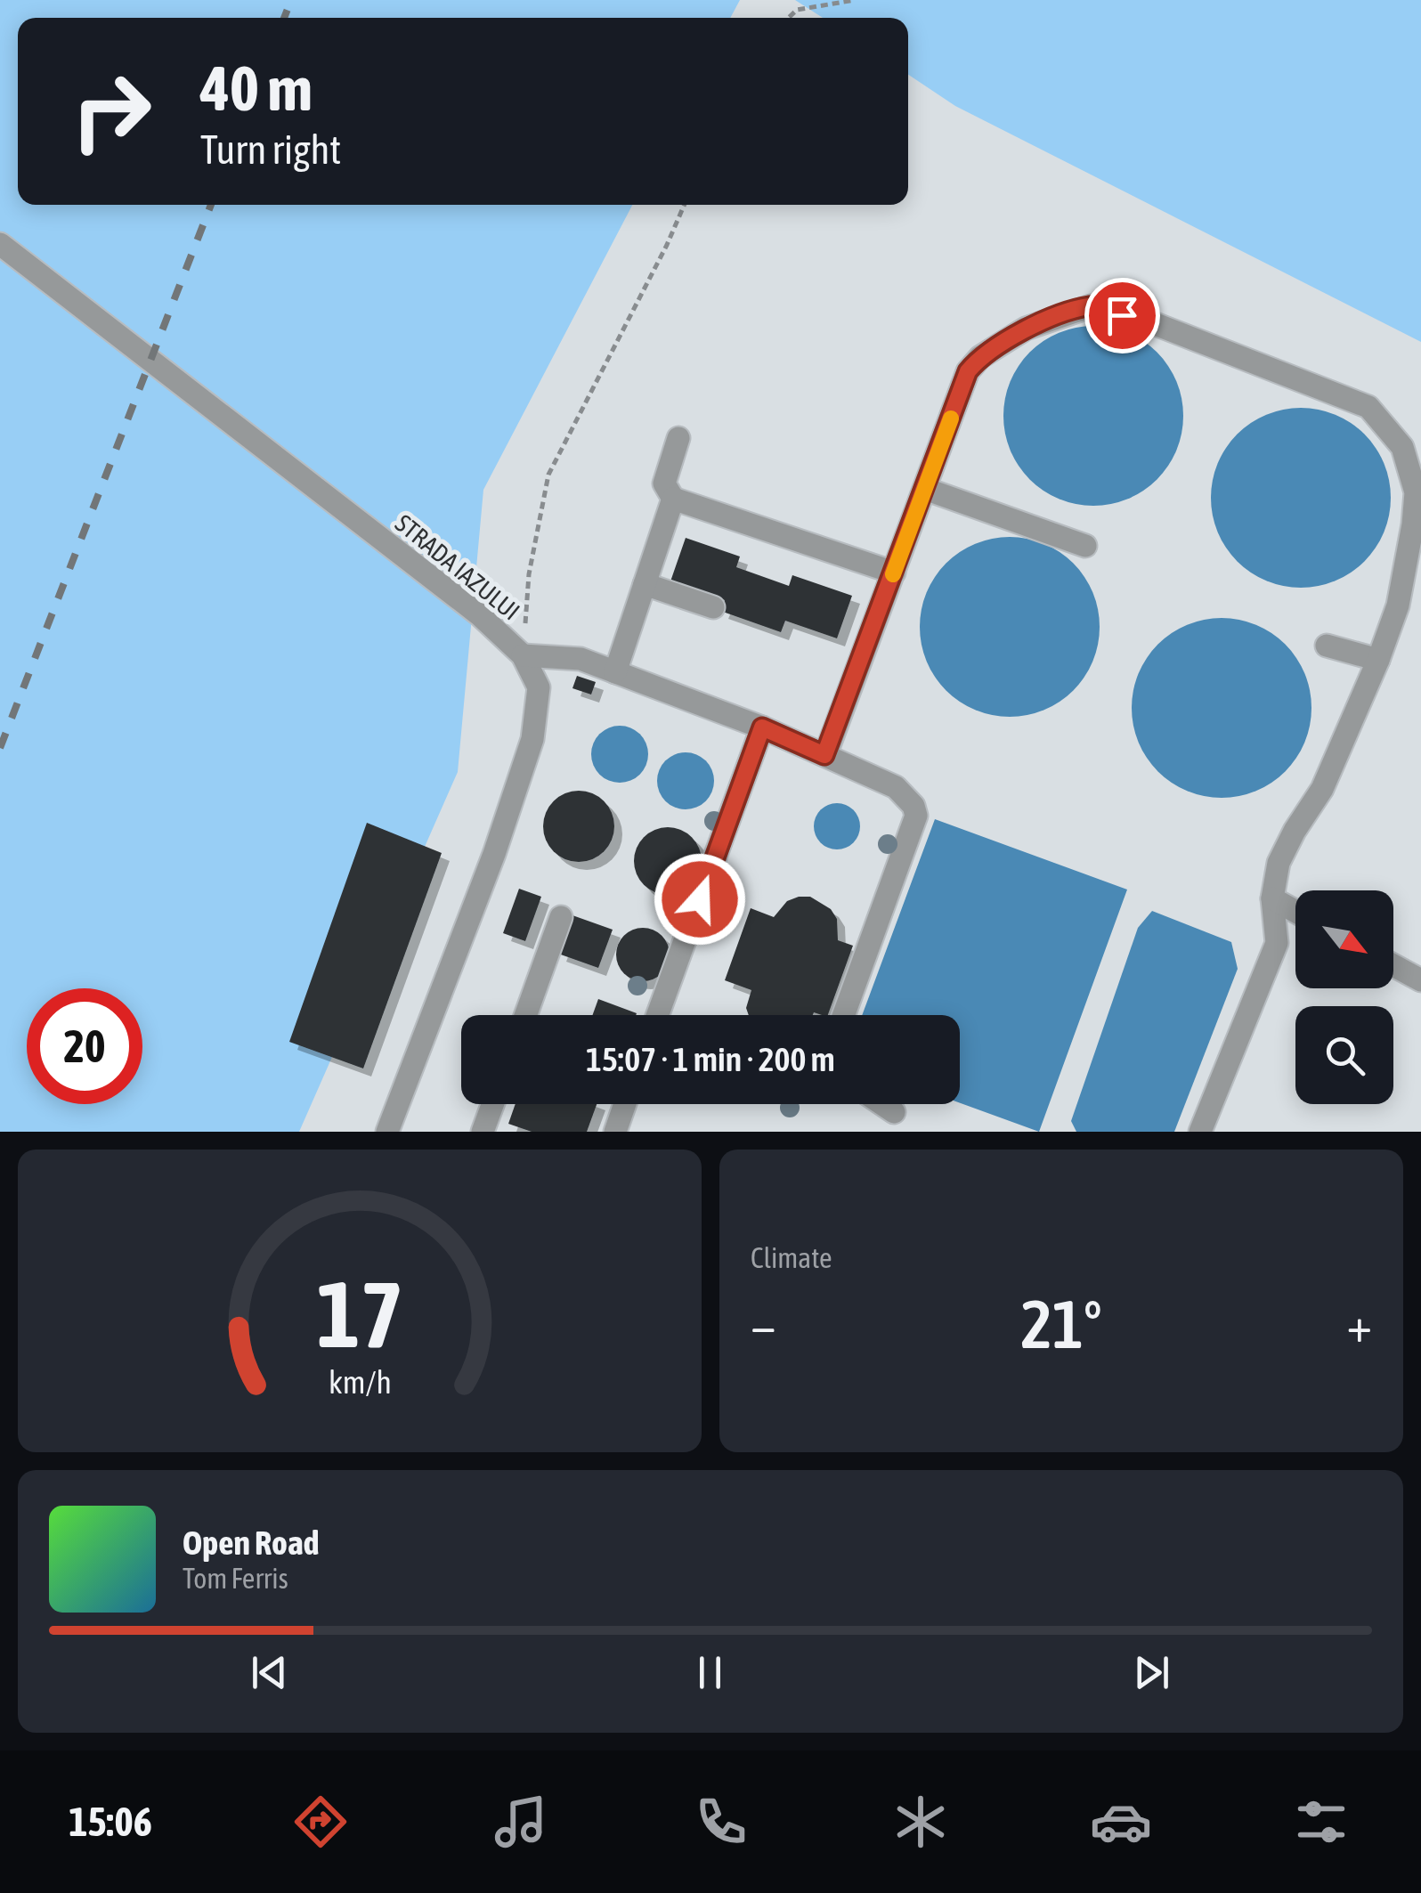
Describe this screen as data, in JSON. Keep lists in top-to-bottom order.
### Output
{
  "streets": {
    "lane": ["STRADA IAZULUI"]
  },
  "north": "bottom right",
  "page": {
    "turn": ["40 m", "Turn right"],
    "limit": "20",
    "trip": "15:07 · 1 min · 200 m",
    "tile": "Climate",
    "heat": ["−", "21°", "+"],
    "song": ["Open Road", "Tom Ferris"],
    "tabs": "15:06",
    "gauge": ["17", "km/h"]
  }
}
